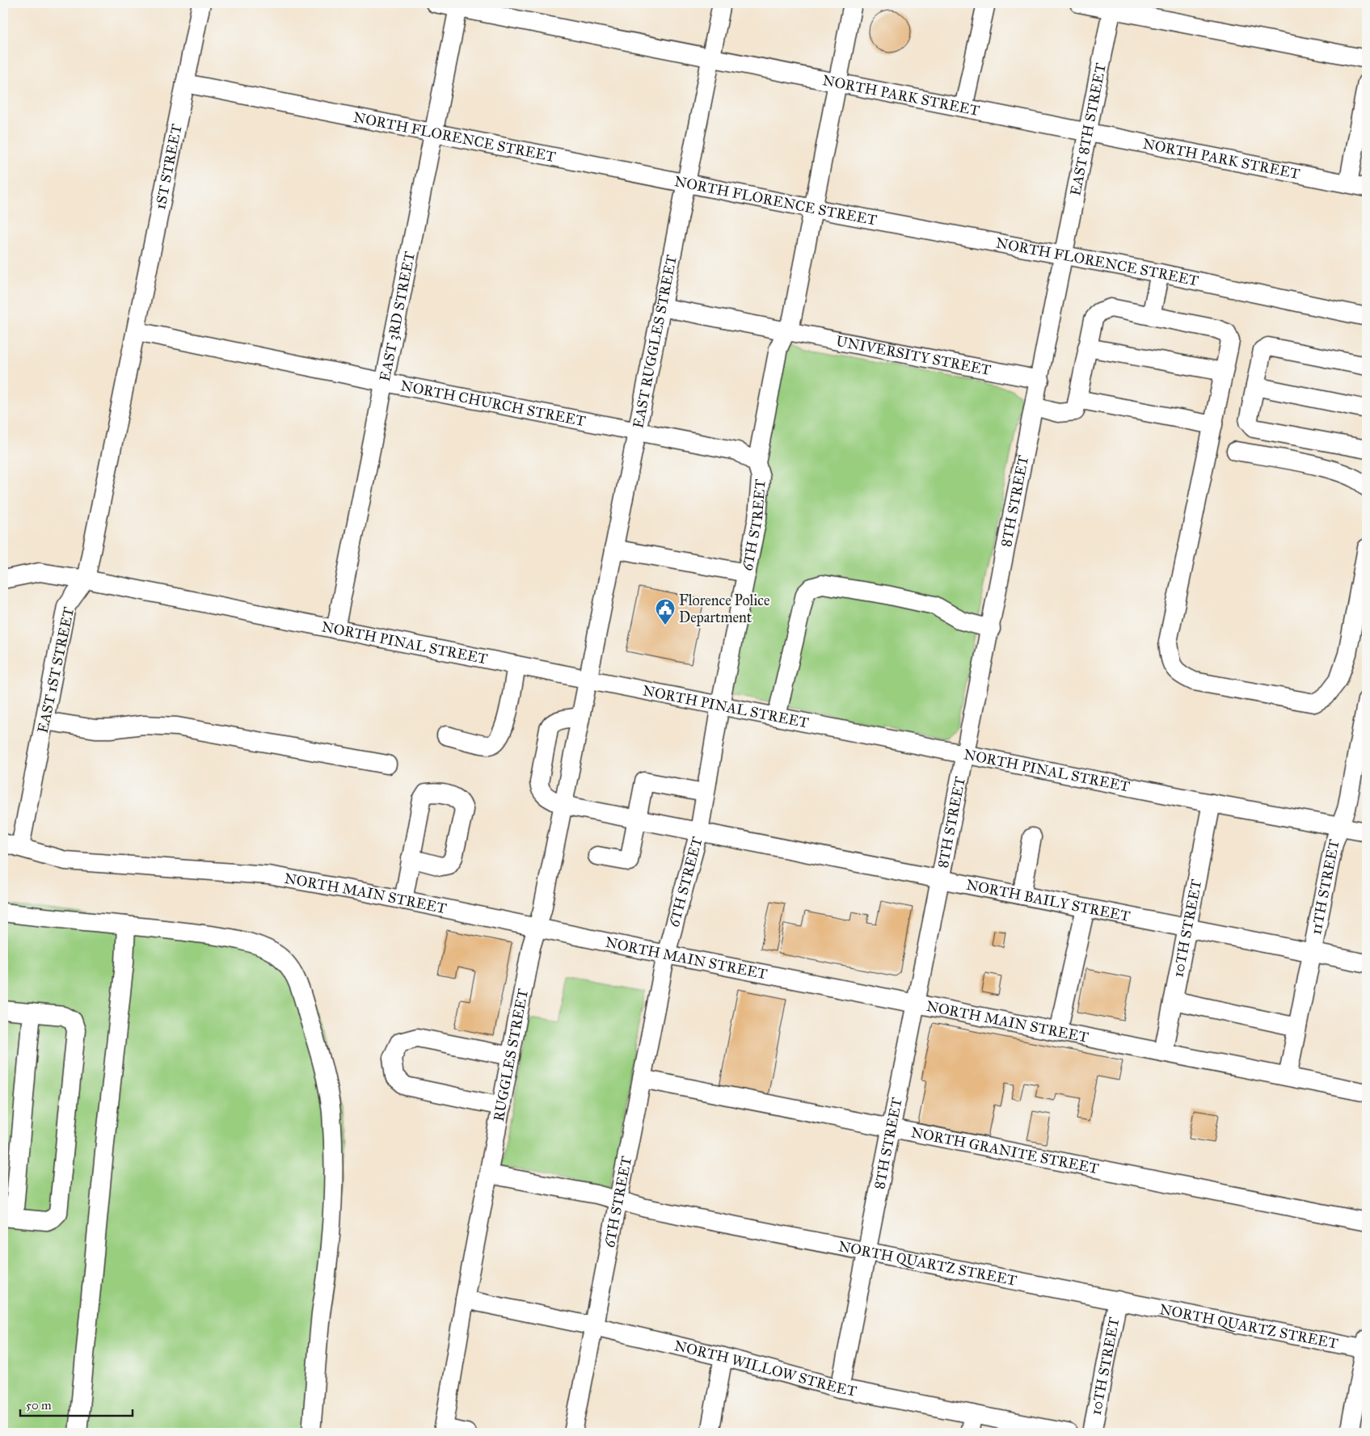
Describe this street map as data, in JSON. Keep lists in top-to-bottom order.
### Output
{
  "streets": {
    "street": [
      "NORTH PARK STREET",
      "EAST 8TH STREET",
      "NORTH FLORENCE STREET",
      "1ST STREET",
      "EAST 3RD STREET",
      "EAST RUGGLES STREET",
      "UNIVERSITY STREET",
      "NORTH CHURCH STREET",
      "8TH STREET",
      "6TH STREET",
      "NORTH PINAL STREET",
      "EAST 1ST STREET",
      "11TH STREET",
      "NORTH MAIN STREET",
      "NORTH BAILY STREET",
      "10TH STREET",
      "RUGGLES STREET",
      "NORTH GRANITE STREET",
      "NORTH QUARTZ STREET",
      "NORTH WILLOW STREET"
    ]
  },
  "crossings": [
    ["NORTH PARK STREET", "EAST 8TH STREET"],
    ["NORTH PARK STREET", "EAST 3RD STREET"],
    ["NORTH PARK STREET", "EAST RUGGLES STREET"],
    ["NORTH PARK STREET", "6TH STREET"],
    ["EAST 8TH STREET", "NORTH FLORENCE STREET"],
    ["EAST 8TH STREET", "8TH STREET"],
    ["NORTH FLORENCE STREET", "1ST STREET"],
    ["NORTH FLORENCE STREET", "EAST 3RD STREET"],
    ["NORTH FLORENCE STREET", "EAST RUGGLES STREET"],
    ["NORTH FLORENCE STREET", "8TH STREET"],
    ["NORTH FLORENCE STREET", "6TH STREET"],
    ["1ST STREET", "NORTH CHURCH STREET"],
    ["1ST STREET", "EAST 1ST STREET"],
    ["EAST 3RD STREET", "NORTH CHURCH STREET"],
    ["EAST 3RD STREET", "NORTH PINAL STREET"],
    ["EAST RUGGLES STREET", "UNIVERSITY STREET"],
    ["EAST RUGGLES STREET", "NORTH CHURCH STREET"],
    ["EAST RUGGLES STREET", "NORTH PINAL STREET"],
    ["EAST RUGGLES STREET", "RUGGLES STREET"],
    ["UNIVERSITY STREET", "8TH STREET"],
    ["UNIVERSITY STREET", "6TH STREET"],
    ["NORTH CHURCH STREET", "6TH STREET"],
    ["NORTH CHURCH STREET", "EAST 1ST STREET"],
    ["8TH STREET", "NORTH PINAL STREET"],
    ["8TH STREET", "NORTH MAIN STREET"],
    ["8TH STREET", "NORTH BAILY STREET"],
    ["8TH STREET", "NORTH GRANITE STREET"],
    ["8TH STREET", "NORTH QUARTZ STREET"],
    ["8TH STREET", "NORTH WILLOW STREET"],
    ["6TH STREET", "NORTH PINAL STREET"],
    ["6TH STREET", "NORTH MAIN STREET"],
    ["6TH STREET", "NORTH BAILY STREET"],
    ["6TH STREET", "NORTH GRANITE STREET"],
    ["6TH STREET", "NORTH QUARTZ STREET"],
    ["6TH STREET", "NORTH WILLOW STREET"],
    ["NORTH PINAL STREET", "EAST 1ST STREET"],
    ["NORTH PINAL STREET", "11TH STREET"],
    ["NORTH PINAL STREET", "10TH STREET"],
    ["NORTH PINAL STREET", "RUGGLES STREET"],
    ["EAST 1ST STREET", "NORTH MAIN STREET"],
    ["11TH STREET", "NORTH MAIN STREET"],
    ["11TH STREET", "NORTH BAILY STREET"],
    ["NORTH MAIN STREET", "10TH STREET"],
    ["NORTH MAIN STREET", "RUGGLES STREET"],
    ["NORTH BAILY STREET", "10TH STREET"],
    ["NORTH BAILY STREET", "RUGGLES STREET"],
    ["10TH STREET", "NORTH QUARTZ STREET"],
    ["RUGGLES STREET", "NORTH QUARTZ STREET"],
    ["RUGGLES STREET", "NORTH WILLOW STREET"]
  ],
  "places": {
    "public building": ["Florence Police Department"]
  },
  "scale_bar": "50 m"
}
